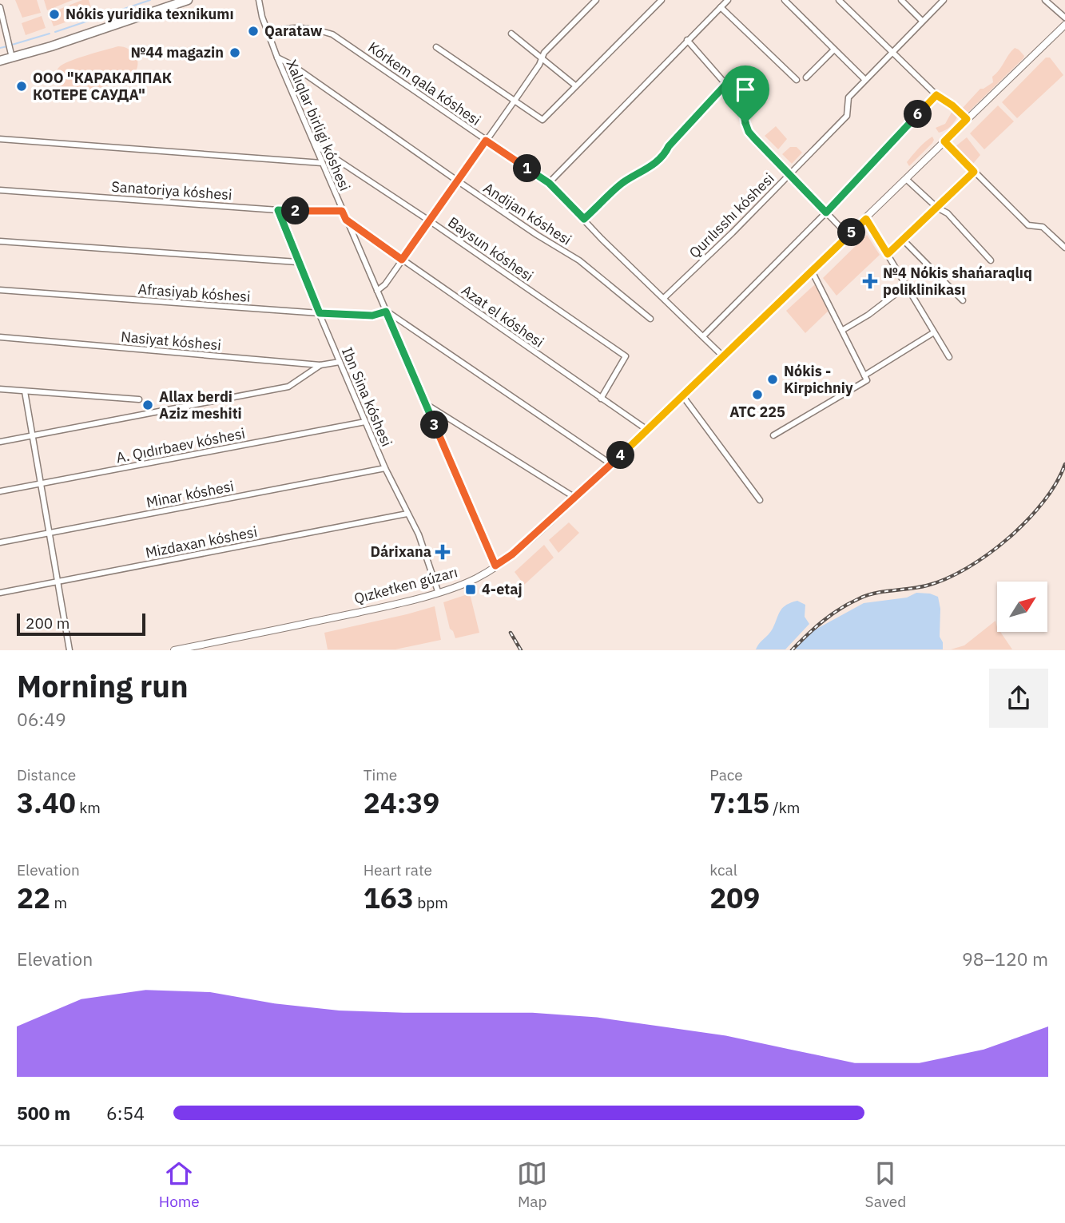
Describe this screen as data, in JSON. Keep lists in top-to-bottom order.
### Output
{
  "streets": {
    "street": [
      "Kórkem qala kóshesi",
      "Xalıqlar birligi kóshesi",
      "Sanatoriya kóshesi",
      "Andijan kóshesi",
      "Qurılısshı kóshesi",
      "Baysun kóshesi",
      "Afrasiyab kóshesi",
      "Azat el kóshesi",
      "Nasiyat kóshesi",
      "Ibn Sina kóshesi",
      "A. Qıdırbaev kóshesi",
      "Minar kóshesi",
      "Mizdaxan kóshesi",
      "Qızketken gúzarı"
    ]
  },
  "crossings": [
    ["Kórkem qala kóshesi", "Xalıqlar birligi kóshesi"],
    ["Kórkem qala kóshesi", "Qurılısshı kóshesi"],
    ["Kórkem qala kóshesi", "Qızketken gúzarı"],
    ["Xalıqlar birligi kóshesi", "Sanatoriya kóshesi"],
    ["Xalıqlar birligi kóshesi", "Andijan kóshesi"],
    ["Xalıqlar birligi kóshesi", "Baysun kóshesi"],
    ["Xalıqlar birligi kóshesi", "Afrasiyab kóshesi"],
    ["Xalıqlar birligi kóshesi", "Azat el kóshesi"],
    ["Xalıqlar birligi kóshesi", "Qızketken gúzarı"],
    ["Sanatoriya kóshesi", "Ibn Sina kóshesi"],
    ["Baysun kóshesi", "Azat el kóshesi"],
    ["Afrasiyab kóshesi", "Ibn Sina kóshesi"],
    ["Azat el kóshesi", "Qızketken gúzarı"],
    ["Nasiyat kóshesi", "Ibn Sina kóshesi"],
    ["Ibn Sina kóshesi", "A. Qıdırbaev kóshesi"],
    ["Ibn Sina kóshesi", "Minar kóshesi"],
    ["Ibn Sina kóshesi", "Mizdaxan kóshesi"],
    ["Ibn Sina kóshesi", "Qızketken gúzarı"]
  ],
  "places": {
    "other": [
      "Nókis yuridika texnikumı",
      "Qarataw",
      "№44 magazin",
      "ООО \"КАРАКАЛПАК КОТЕРЕ САУДА\"",
      "Nókis - Kirpichniy",
      "АТС 225",
      "Allax berdi Aziz meshiti"
    ],
    "health": ["№4 Nókis shańaraqlıq poliklinikası", "Dárixana"],
    "transit": ["4-etaj"]
  },
  "scale_bar": "200 m",
  "north": "top right",
  "page": {
    "pins": [
      "6",
      "1",
      "2",
      "5",
      "3",
      "4"
    ],
    "scale": "200 m",
    "heading": ["Morning run", "06:49"],
    "stats": [
      ["Distance", "3.40 km"],
      ["Time", "24:39"],
      ["Pace", "7:15 /km"],
      ["Elevation", "22 m"],
      ["Heart rate", "163 bpm"],
      ["kcal", "209"]
    ],
    "chart": ["Elevation", "98–120 m"],
    "list": [
      {
        "name": "500 m",
        "note": "6:54"
      }
    ],
    "tabs": ["Home", "Map", "Saved"]
  }
}
